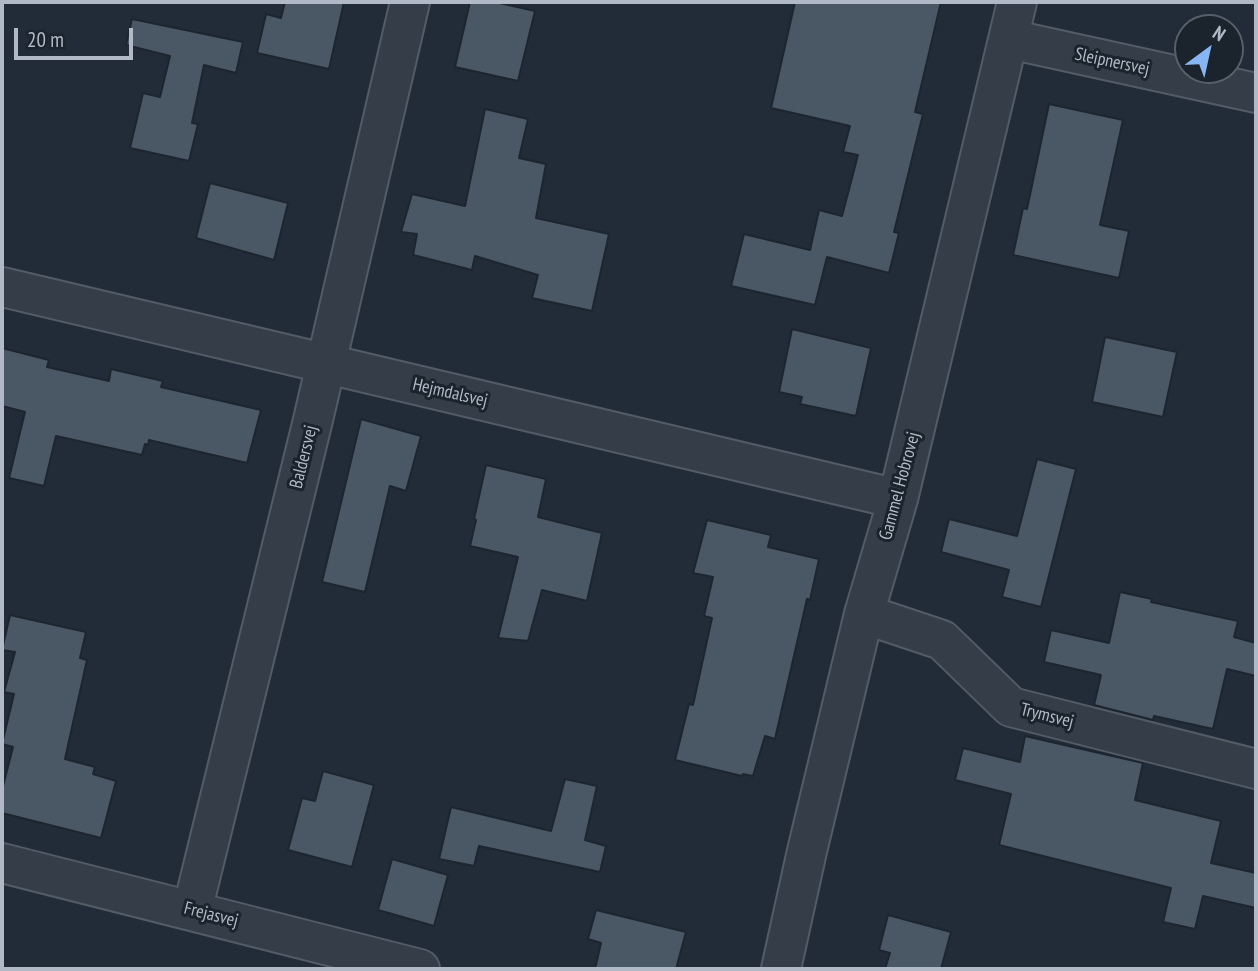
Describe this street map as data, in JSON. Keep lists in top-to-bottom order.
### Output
{
  "streets": {
    "street": [
      "Sleipnersvej",
      "Hejmdalsvej",
      "Baldersvej",
      "Gammel Hobrovej",
      "Trymsvej",
      "Frejasvej"
    ]
  },
  "crossings": [
    ["Sleipnersvej", "Gammel Hobrovej"],
    ["Hejmdalsvej", "Baldersvej"],
    ["Hejmdalsvej", "Gammel Hobrovej"],
    ["Baldersvej", "Frejasvej"],
    ["Gammel Hobrovej", "Trymsvej"]
  ],
  "scale_bar": "20 m",
  "north": "top right"
}
